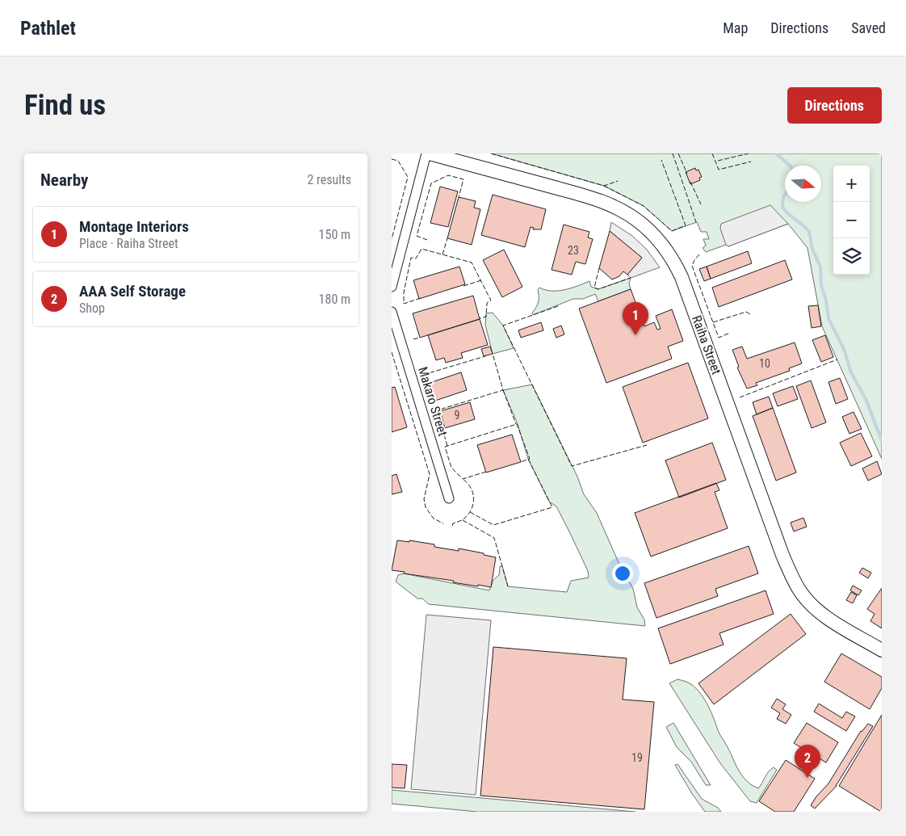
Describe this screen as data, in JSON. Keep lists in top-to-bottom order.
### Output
{
  "streets": {
    "main road": ["Raiha Street"],
    "street": ["Makaro Street"]
  },
  "house_numbers": [
    "23",
    "10",
    "9",
    "19"
  ],
  "north": "right",
  "page": {
    "header": "Pathlet",
    "nav": ["Map", "Directions", "Saved"],
    "buttons": "Directions",
    "title": "Find us",
    "heading": ["Nearby", "2 results"],
    "map_buttons": ["+", "−"],
    "list": [
      {
        "mark": "1",
        "name": "Montage Interiors",
        "note": "Place · Raiha Street",
        "value": "150 m"
      },
      {
        "mark": "2",
        "name": "AAA Self Storage",
        "note": "Shop",
        "value": "180 m"
      }
    ],
    "pins": ["1", "2"]
  }
}
